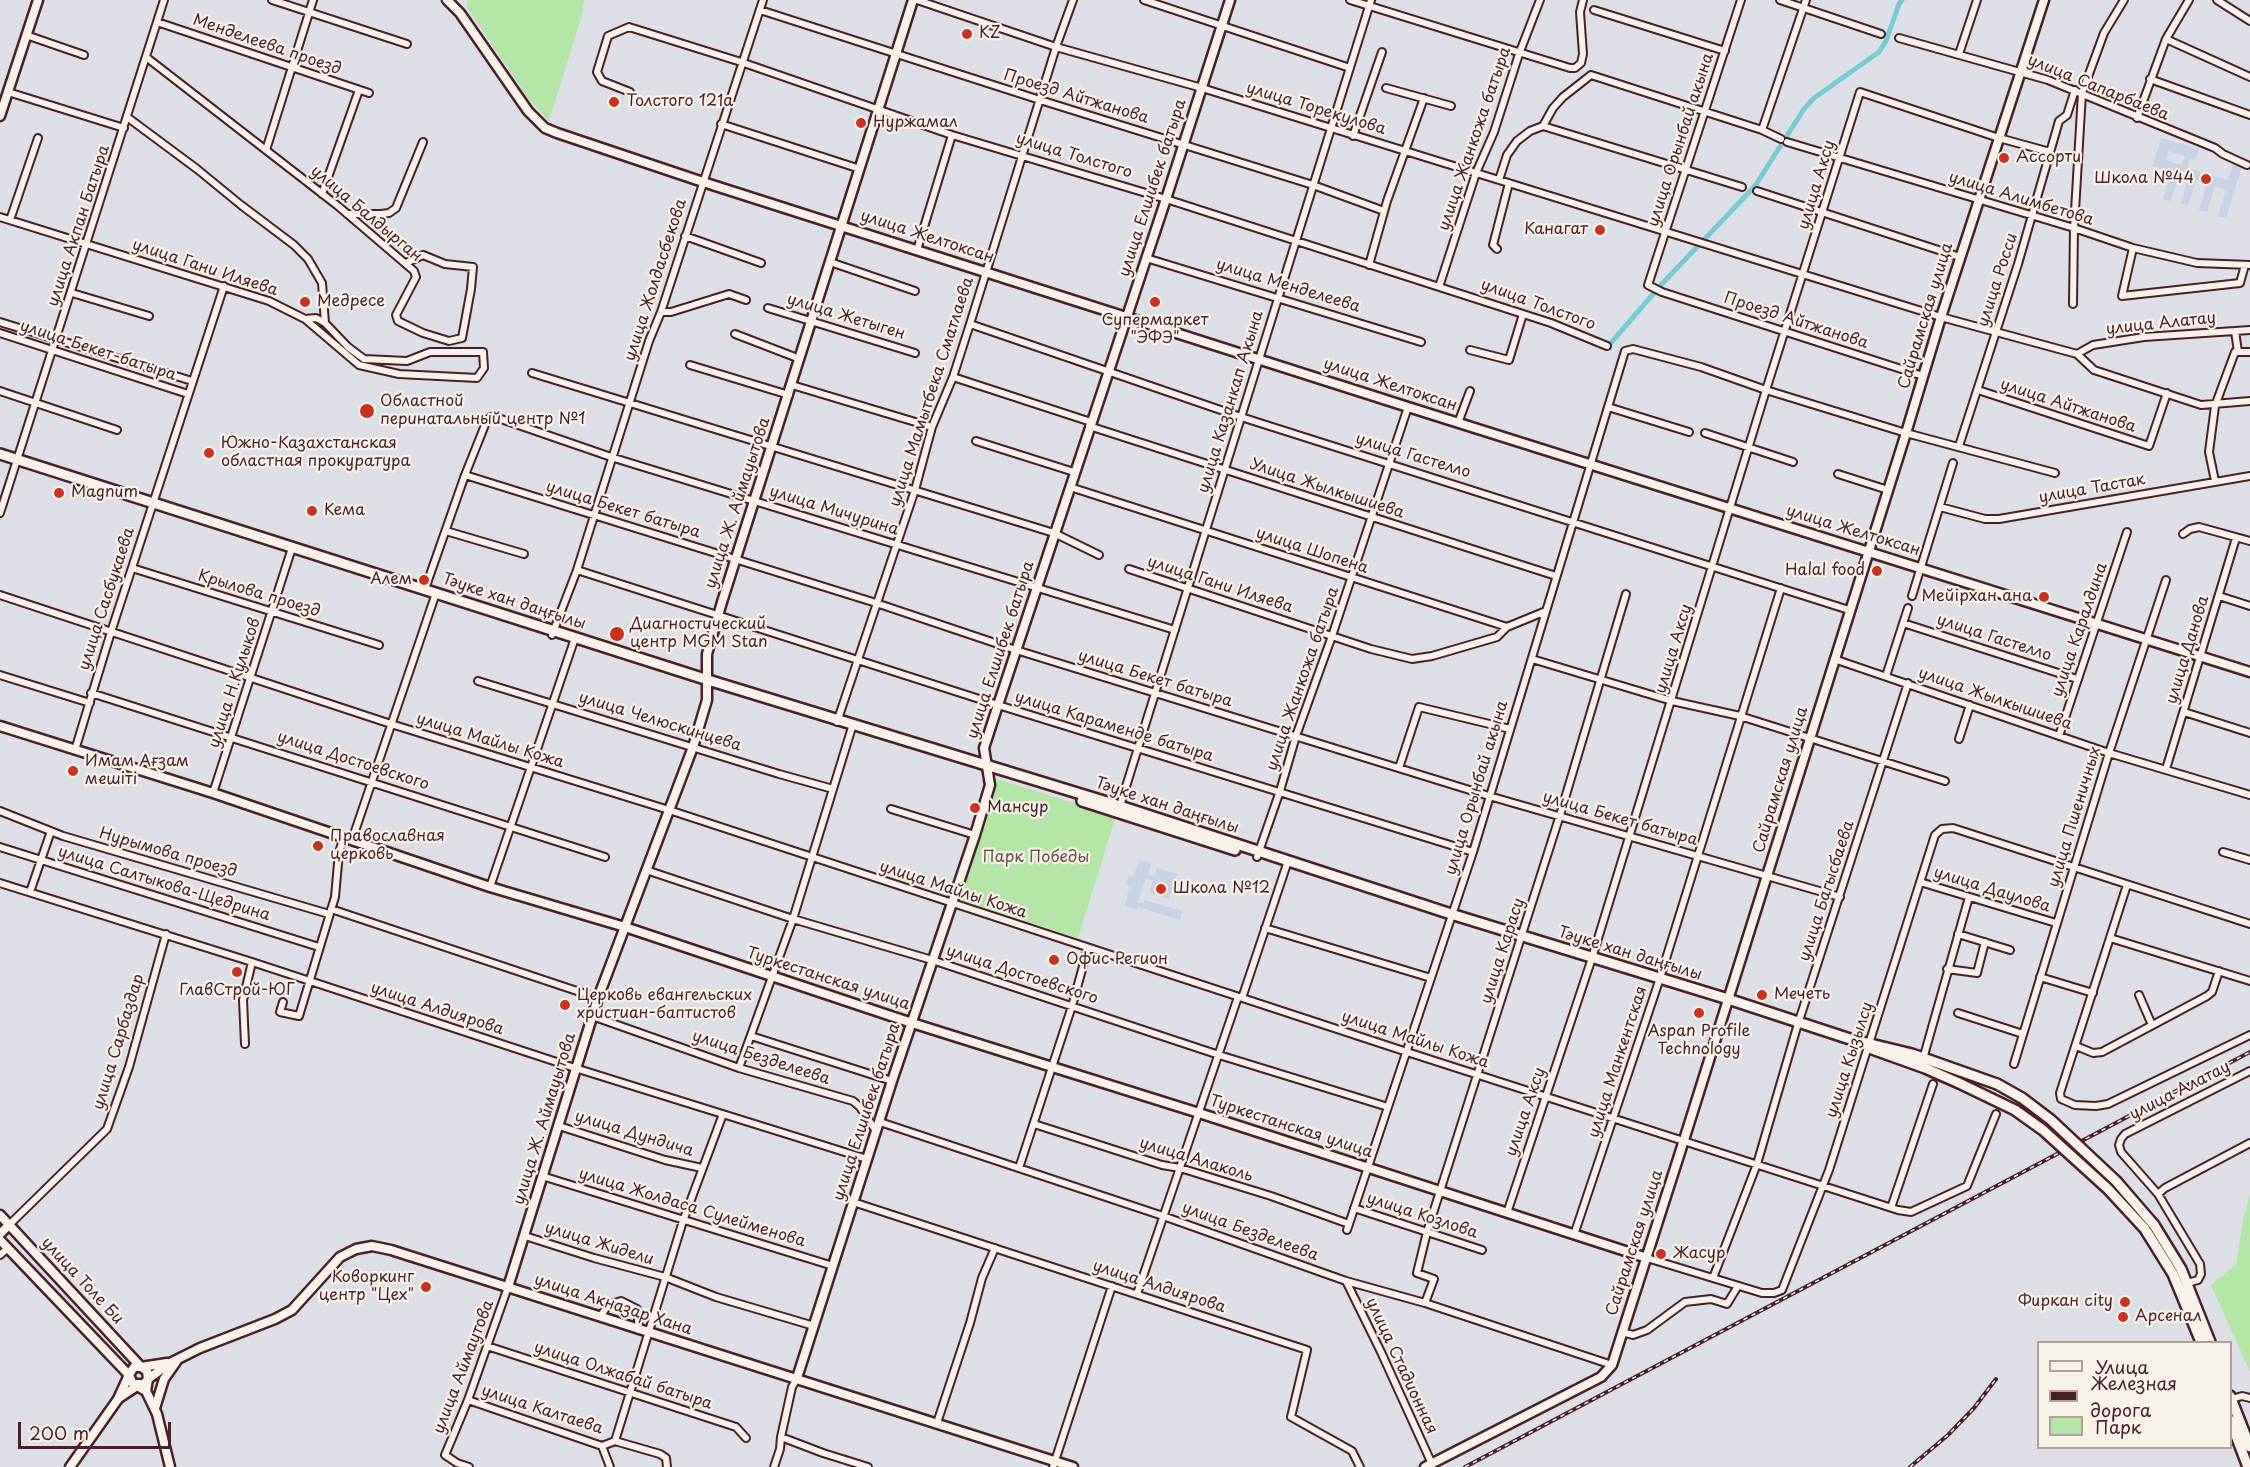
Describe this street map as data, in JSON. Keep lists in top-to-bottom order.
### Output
{
  "streets": {
    "main road": [
      "улица Елшибек батыра",
      "улица Желтоксан",
      "Сайрамская улица",
      "улица Ж. Аймауытова",
      "Тәуке хан даңғылы",
      "Туркестанская улица",
      "улица Толе Би",
      "улица Акназар Хана"
    ],
    "street": [
      "Менделеева проезд",
      "улица Сапарбаева",
      "Проезд Айтжанова",
      "улица Торекулова",
      "улица Жанкожа батыра",
      "улица Орынбай акына",
      "улица Толстого",
      "улица Аксу",
      "улица Алимбетова",
      "улица Балдырган",
      "улица Акпан Батыра",
      "улица Гани Иляева",
      "улица Жолдасбекова",
      "улица Росси",
      "улица Менделеева",
      "улица Жетыген",
      "улица Алатау",
      "улица Бекет-батыра",
      "улица Мамытбека Сматлаева",
      "улица Казанкап Акына",
      "улица Айтжанова",
      "улица Гастелло",
      "Улица Жылкышиева",
      "улица Тастак",
      "улица Бекет батыра",
      "улица Мичурина",
      "улица Шопена",
      "Крылова проезд",
      "улица Сасбукаева",
      "улица Каралдина",
      "улица Данова",
      "улица Н.Кулыков",
      "улица Жылкышиева",
      "улица Челюскинцева",
      "улица Караменде батыра",
      "улица Майлы Кожа",
      "улица Достоевского",
      "улица Пшеничных",
      "Нурымова проезд",
      "улица Салтыкова-Щедрина",
      "улица Даулова",
      "улица Багысбаева",
      "улица Карасу",
      "улица Алдиярова",
      "улица Сарбаздар",
      "улица Безделеева",
      "улица Кызылсу",
      "улица Манкентская",
      "улица Дундича",
      "улица Алаколь",
      "улица Жолдаса Сулейменова",
      "улица Козлова",
      "улица Жидели",
      "улица Стадионная",
      "улица Аймаутова",
      "улица Олжабай батыра",
      "улица Калтаева"
    ]
  },
  "crossings": [
    ["Менделеева проезд", "улица Акпан Батыра"],
    ["улица Сапарбаева", "улица Росси"],
    ["улица Сапарбаева", "Сайрамская улица"],
    ["Проезд Айтжанова", "улица Орынбай акына"],
    ["Проезд Айтжанова", "улица Аксу"],
    ["Проезд Айтжанова", "улица Елшибек батыра"],
    ["Проезд Айтжанова", "улица Жолдасбекова"],
    ["Проезд Айтжанова", "Сайрамская улица"],
    ["Проезд Айтжанова", "улица Мамытбека Сматлаева"],
    ["Проезд Айтжанова", "улица Казанкап Акына"],
    ["Проезд Айтжанова", "улица Ж. Аймауытова"],
    ["улица Торекулова", "улица Жанкожа батыра"],
    ["улица Торекулова", "улица Орынбай акына"],
    ["улица Торекулова", "улица Аксу"],
    ["улица Торекулова", "улица Елшибек батыра"],
    ["улица Торекулова", "улица Росси"],
    ["улица Торекулова", "Сайрамская улица"],
    ["улица Торекулова", "улица Алатау"],
    ["улица Торекулова", "улица Мамытбека Сматлаева"],
    ["улица Торекулова", "улица Казанкап Акына"],
    ["улица Торекулова", "улица Ж. Аймауытова"],
    ["улица Жанкожа батыра", "улица Толстого"],
    ["улица Жанкожа батыра", "улица Желтоксан"],
    ["улица Жанкожа батыра", "улица Гани Иляева"],
    ["улица Жанкожа батыра", "улица Гастелло"],
    ["улица Жанкожа батыра", "Улица Жылкышиева"],
    ["улица Жанкожа батыра", "улица Бекет батыра"],
    ["улица Жанкожа батыра", "улица Шопена"],
    ["улица Жанкожа батыра", "Тәуке хан даңғылы"],
    ["улица Жанкожа батыра", "улица Караменде батыра"],
    ["улица Орынбай акына", "улица Аксу"],
    ["улица Орынбай акына", "улица Алимбетова"],
    ["улица Орынбай акына", "улица Желтоксан"],
    ["улица Орынбай акына", "улица Гастелло"],
    ["улица Орынбай акына", "Улица Жылкышиева"],
    ["улица Орынбай акына", "улица Бекет батыра"],
    ["улица Орынбай акына", "Тәуке хан даңғылы"],
    ["улица Орынбай акына", "улица Караменде батыра"],
    ["улица Орынбай акына", "улица Майлы Кожа"],
    ["улица Орынбай акына", "улица Достоевского"],
    ["улица Орынбай акына", "Туркестанская улица"],
    ["улица Орынбай акына", "улица Алаколь"],
    ["улица Орынбай акына", "улица Козлова"],
    ["улица Толстого", "улица Елшибек батыра"],
    ["улица Толстого", "улица Жолдасбекова"],
    ["улица Толстого", "улица Мамытбека Сматлаева"],
    ["улица Толстого", "улица Казанкап Акына"],
    ["улица Толстого", "улица Ж. Аймауытова"],
    ["улица Аксу", "улица Алимбетова"],
    ["улица Аксу", "улица Желтоксан"],
    ["улица Аксу", "Сайрамская улица"],
    ["улица Аксу", "улица Гастелло"],
    ["улица Аксу", "улица Бекет батыра"],
    ["улица Аксу", "Тәуке хан даңғылы"],
    ["улица Аксу", "улица Майлы Кожа"],
    ["улица Аксу", "Туркестанская улица"],
    ["улица Елшибек батыра", "улица Желтоксан"],
    ["улица Елшибек батыра", "улица Менделеева"],
    ["улица Елшибек батыра", "улица Гастелло"],
    ["улица Елшибек батыра", "Улица Жылкышиева"],
    ["улица Елшибек батыра", "улица Бекет батыра"],
    ["улица Елшибек батыра", "улица Мичурина"],
    ["улица Елшибек батыра", "улица Шопена"],
    ["улица Елшибек батыра", "Тәуке хан даңғылы"],
    ["улица Елшибек батыра", "улица Караменде батыра"],
    ["улица Елшибек батыра", "улица Майлы Кожа"],
    ["улица Елшибек батыра", "улица Достоевского"],
    ["улица Елшибек батыра", "Туркестанская улица"],
    ["улица Елшибек батыра", "улица Алдиярова"],
    ["улица Елшибек батыра", "улица Безделеева"],
    ["улица Елшибек батыра", "улица Жолдаса Сулейменова"],
    ["улица Елшибек батыра", "улица Жидели"],
    ["улица Елшибек батыра", "улица Акназар Хана"],
    ["улица Алимбетова", "улица Росси"],
    ["улица Алимбетова", "Сайрамская улица"],
    ["улица Балдырган", "улица Акпан Батыра"],
    ["улица Акпан Батыра", "улица Гани Иляева"],
    ["улица Акпан Батыра", "улица Бекет-батыра"],
    ["улица Акпан Батыра", "Тәуке хан даңғылы"],
    ["улица Желтоксан", "улица Жолдасбекова"],
    ["улица Желтоксан", "Сайрамская улица"],
    ["улица Желтоксан", "улица Мамытбека Сматлаева"],
    ["улица Желтоксан", "улица Казанкап Акына"],
    ["улица Желтоксан", "улица Ж. Аймауытова"],
    ["улица Желтоксан", "улица Каралдина"],
    ["улица Желтоксан", "улица Данова"],
    ["улица Желтоксан", "улица Пшеничных"],
    ["улица Гани Иляева", "улица Казанкап Акына"],
    ["улица Гани Иляева", "улица Шопена"],
    ["улица Гани Иляева", "улица Сасбукаева"],
    ["улица Жолдасбекова", "улица Бекет батыра"],
    ["улица Жолдасбекова", "улица Мичурина"],
    ["улица Жолдасбекова", "Тәуке хан даңғылы"],
    ["улица Жолдасбекова", "улица Караменде батыра"],
    ["улица Росси", "улица Айтжанова"],
    ["улица Менделеева", "улица Казанкап Акына"],
    ["Сайрамская улица", "улица Гастелло"],
    ["Сайрамская улица", "улица Бекет батыра"],
    ["Сайрамская улица", "Тәуке хан даңғылы"],
    ["Сайрамская улица", "улица Жылкышиева"],
    ["Сайрамская улица", "улица Майлы Кожа"],
    ["Сайрамская улица", "Туркестанская улица"],
    ["Сайрамская улица", "улица Безделеева"],
    ["улица Жетыген", "улица Ж. Аймауытова"],
    ["улица Алатау", "Тәуке хан даңғылы"],
    ["улица Бекет-батыра", "улица Сасбукаева"],
    ["улица Мамытбека Сматлаева", "улица Гастелло"],
    ["улица Мамытбека Сматлаева", "улица Бекет батыра"],
    ["улица Мамытбека Сматлаева", "улица Мичурина"],
    ["улица Мамытбека Сматлаева", "Тәуке хан даңғылы"],
    ["улица Мамытбека Сматлаева", "улица Караменде батыра"],
    ["улица Казанкап Акына", "улица Гастелло"],
    ["улица Казанкап Акына", "Улица Жылкышиева"],
    ["улица Казанкап Акына", "улица Бекет батыра"],
    ["улица Казанкап Акына", "улица Мичурина"],
    ["улица Казанкап Акына", "улица Шопена"],
    ["улица Казанкап Акына", "Тәуке хан даңғылы"],
    ["улица Казанкап Акына", "улица Караменде батыра"],
    ["улица Гастелло", "улица Каралдина"],
    ["улица Гастелло", "улица Манкентская"],
    ["улица Ж. Аймауытова", "улица Бекет батыра"],
    ["улица Ж. Аймауытова", "улица Мичурина"],
    ["улица Ж. Аймауытова", "Тәуке хан даңғылы"],
    ["улица Ж. Аймауытова", "улица Челюскинцева"],
    ["улица Ж. Аймауытова", "улица Караменде батыра"],
    ["улица Ж. Аймауытова", "улица Майлы Кожа"],
    ["улица Ж. Аймауытова", "улица Достоевского"],
    ["улица Ж. Аймауытова", "Нурымова проезд"],
    ["улица Ж. Аймауытова", "Туркестанская улица"],
    ["улица Ж. Аймауытова", "улица Алдиярова"],
    ["улица Ж. Аймауытова", "улица Безделеева"],
    ["улица Ж. Аймауытова", "улица Дундича"],
    ["улица Ж. Аймауытова", "улица Жолдаса Сулейменова"],
    ["улица Ж. Аймауытова", "улица Жидели"],
    ["улица Ж. Аймауытова", "улица Акназар Хана"],
    ["улица Ж. Аймауытова", "улица Аймаутова"],
    ["улица Бекет батыра", "улица Мичурина"],
    ["улица Бекет батыра", "улица Багысбаева"],
    ["улица Бекет батыра", "улица Карасу"],
    ["улица Бекет батыра", "улица Манкентская"],
    ["Крылова проезд", "улица Сасбукаева"],
    ["Крылова проезд", "улица Н.Кулыков"],
    ["улица Сасбукаева", "Тәуке хан даңғылы"],
    ["улица Сасбукаева", "улица Майлы Кожа"],
    ["улица Сасбукаева", "улица Достоевского"],
    ["улица Сасбукаева", "Туркестанская улица"],
    ["Тәуке хан даңғылы", "улица Н.Кулыков"],
    ["Тәуке хан даңғылы", "улица Багысбаева"],
    ["Тәуке хан даңғылы", "улица Карасу"],
    ["Тәуке хан даңғылы", "улица Кызылсу"],
    ["Тәуке хан даңғылы", "улица Манкентская"],
    ["улица Каралдина", "улица Жылкышиева"],
    ["улица Данова", "улица Жылкышиева"],
    ["улица Н.Кулыков", "улица Майлы Кожа"],
    ["улица Н.Кулыков", "улица Достоевского"],
    ["улица Н.Кулыков", "Туркестанская улица"],
    ["улица Жылкышиева", "улица Пшеничных"],
    ["улица Жылкышиева", "улица Багысбаева"],
    ["улица Майлы Кожа", "улица Багысбаева"],
    ["улица Майлы Кожа", "улица Карасу"],
    ["улица Майлы Кожа", "улица Кызылсу"],
    ["улица Майлы Кожа", "улица Манкентская"],
    ["улица Пшеничных", "улица Даулова"],
    ["улица Пшеничных", "улица Кызылсу"],
    ["улица Даулова", "улица Кызылсу"],
    ["улица Карасу", "Туркестанская улица"],
    ["улица Карасу", "улица Безделеева"],
    ["улица Карасу", "улица Козлова"],
    ["Туркестанская улица", "улица Манкентская"],
    ["улица Алдиярова", "улица Сарбаздар"],
    ["улица Сарбаздар", "улица Толе Би"],
    ["улица Безделеева", "улица Стадионная"],
    ["улица Толе Би", "улица Акназар Хана"],
    ["улица Акназар Хана", "улица Аймаутова"],
    ["улица Аймаутова", "улица Олжабай батыра"],
    ["улица Аймаутова", "улица Калтаева"]
  ],
  "parks": ["Парк Победы"],
  "places": [
    "KZ",
    "Толстого 121а",
    "Нуржамал",
    "Ассорти",
    "Школа №44",
    "Канагат",
    "Медресе",
    "Супермаркет \"ЭФЭ\"",
    "Областной перинатальный центр №1",
    "Южно-Казахстанская областная прокуратура",
    "Magnum",
    "Кема",
    "Halal food",
    "Алем",
    "Мейірхан ана",
    "Диагностический центр MGM Stan",
    "Имам Ағзам мешіті",
    "Мансур",
    "Православная церковь",
    "Школа №12",
    "Офис Регион",
    "ГлавСтрой-ЮГ",
    "Мечеть",
    "Церковь евангельских христиан-баптистов",
    "Aspan Profile Technology",
    "Жасур",
    "Коворкинг центр \"Цех\"",
    "Фиркан city",
    "Арсенал"
  ],
  "legend": ["Улица", "Железная дорога", "Парк"],
  "scale_bar": "200 m"
}
